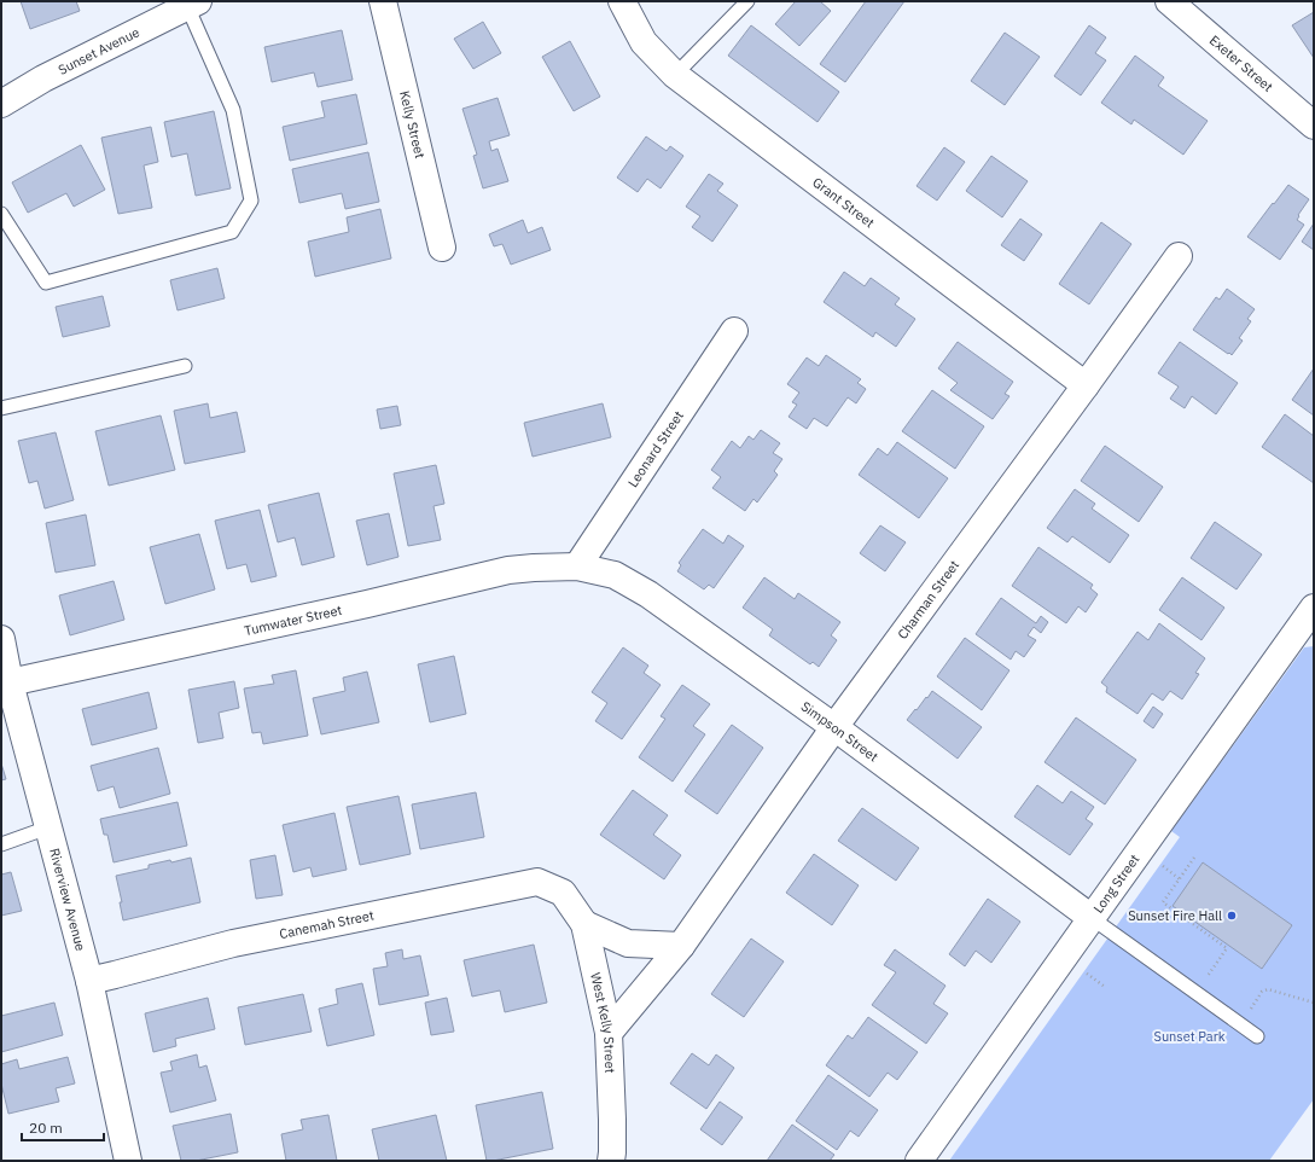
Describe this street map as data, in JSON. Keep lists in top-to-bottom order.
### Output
{
  "streets": {
    "street": [
      "Sunset Avenue",
      "Exeter Street",
      "Kelly Street",
      "Grant Street",
      "Leonard Street",
      "Charman Street",
      "Tumwater Street",
      "Simpson Street",
      "Long Street",
      "Riverview Avenue",
      "Canemah Street",
      "West Kelly Street"
    ]
  },
  "crossings": [
    ["Grant Street", "Charman Street"],
    ["Leonard Street", "Tumwater Street"],
    ["Leonard Street", "Simpson Street"],
    ["Charman Street", "Simpson Street"],
    ["Charman Street", "West Kelly Street"],
    ["Tumwater Street", "Simpson Street"],
    ["Tumwater Street", "Riverview Avenue"],
    ["Simpson Street", "Long Street"],
    ["Riverview Avenue", "Canemah Street"],
    ["Canemah Street", "West Kelly Street"]
  ],
  "parks": ["Sunset Park"],
  "places": ["Sunset Fire Hall"],
  "scale_bar": "20 m"
}
